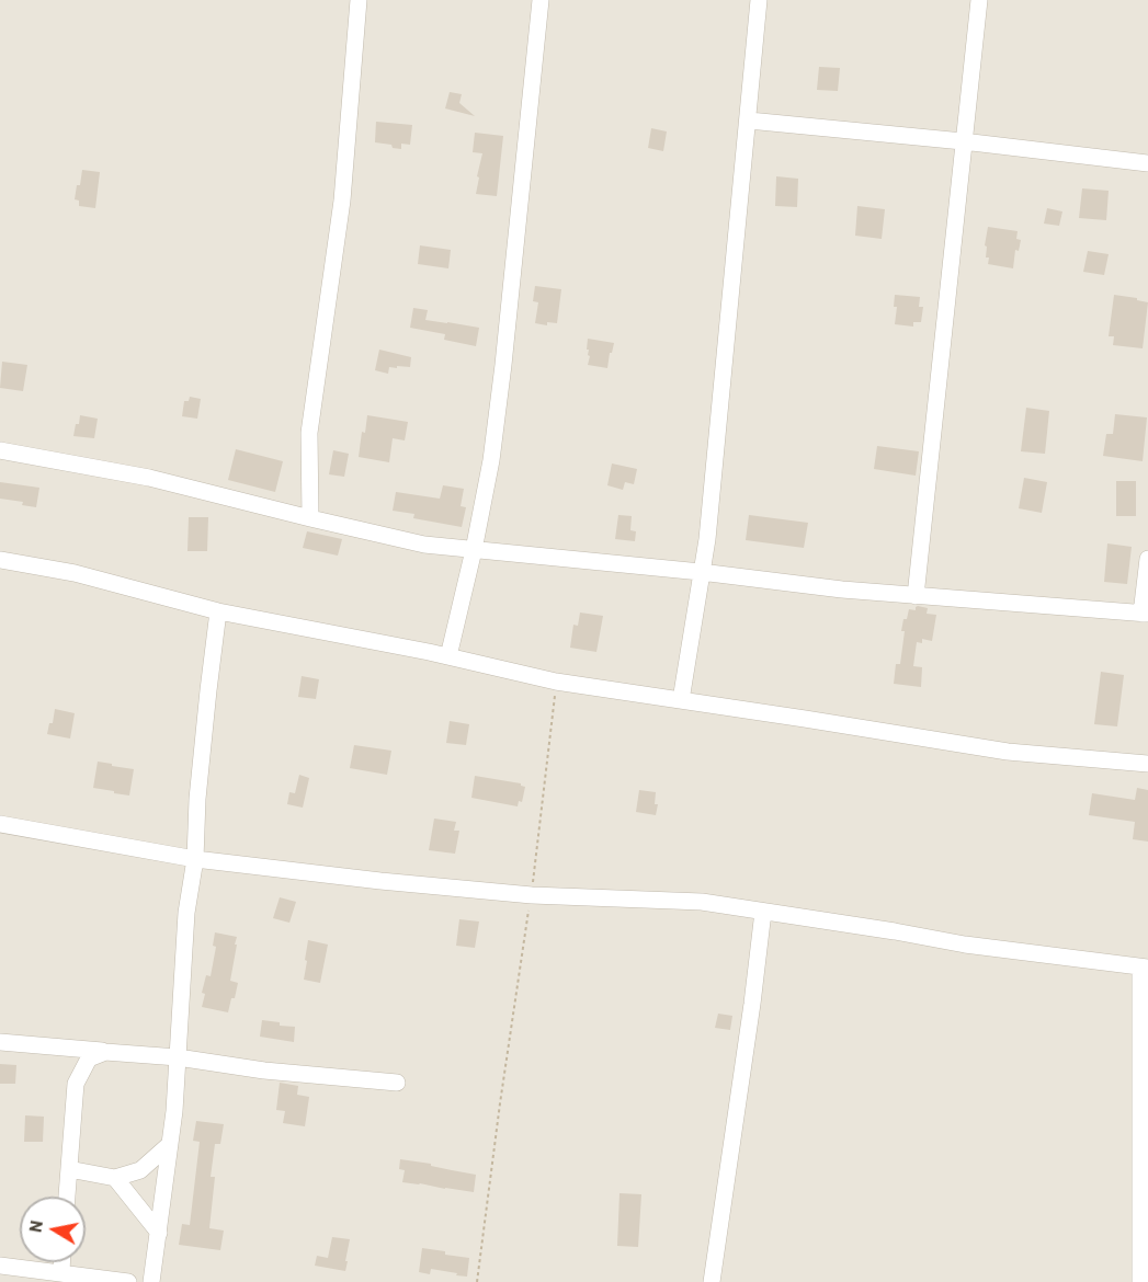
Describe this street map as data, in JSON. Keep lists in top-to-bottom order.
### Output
{
  "north": "left"
}
